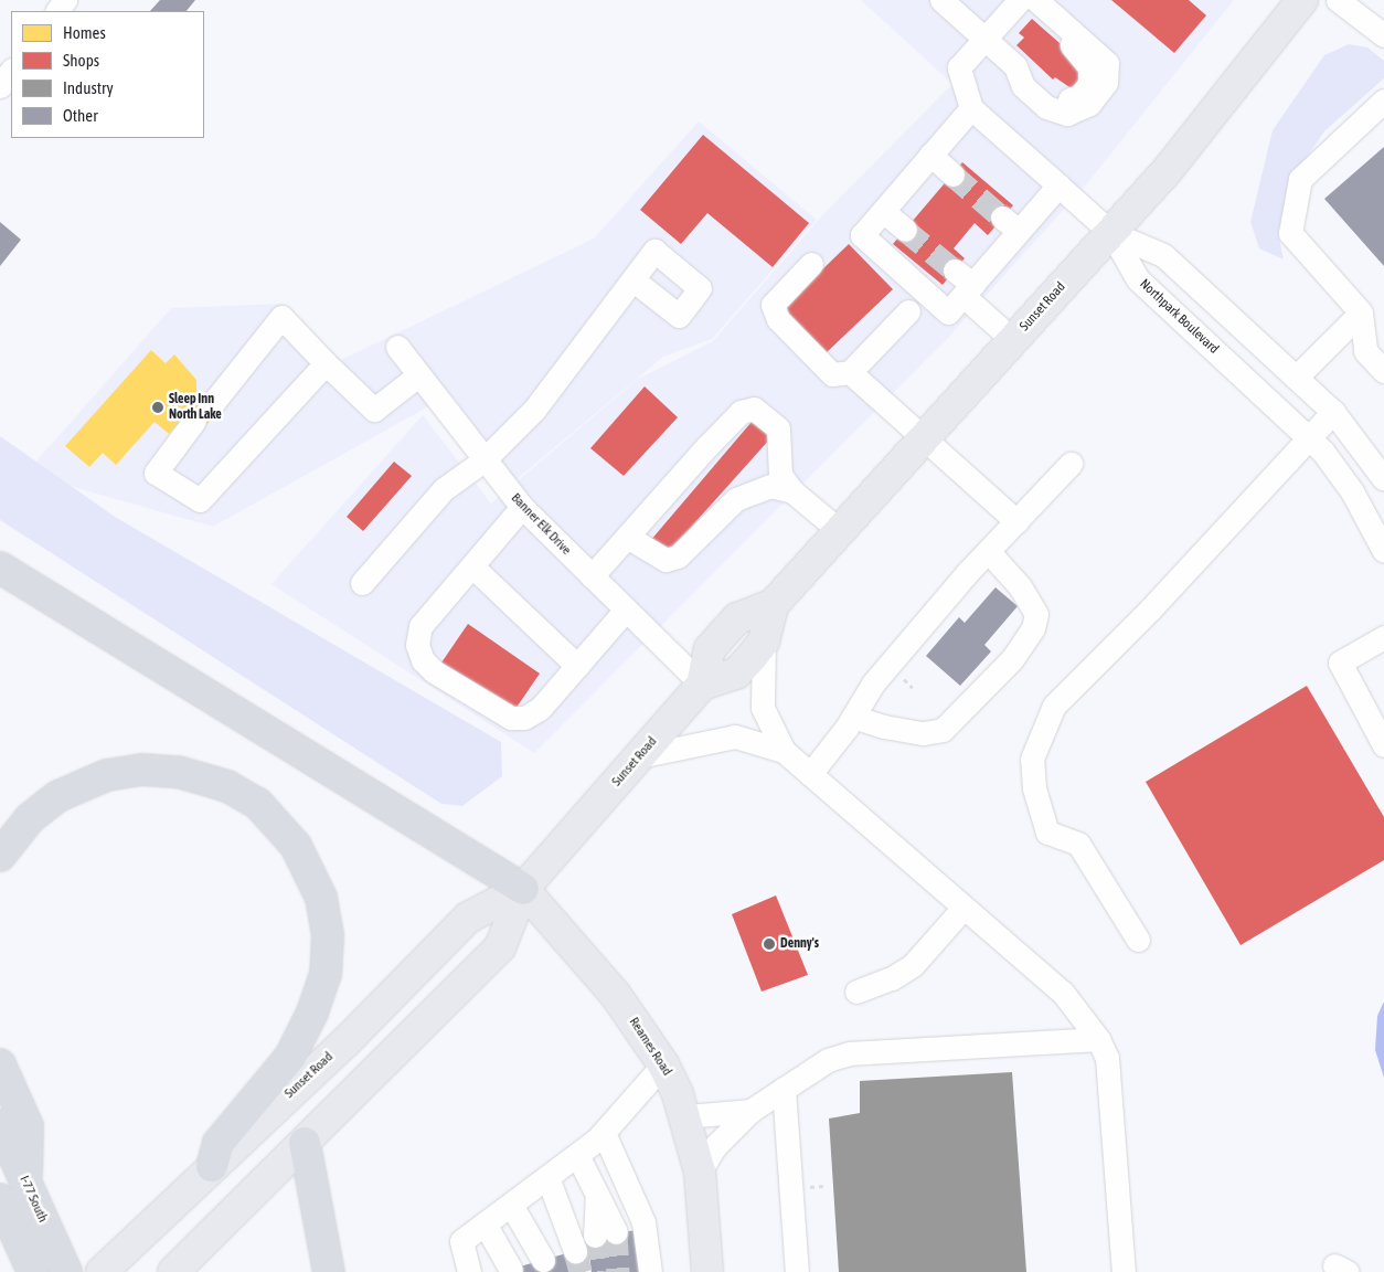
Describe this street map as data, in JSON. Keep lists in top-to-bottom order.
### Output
{
  "streets": {
    "highway": ["I-77 South"],
    "main road": ["Sunset Road", "Reames Road"],
    "street": ["Northpark Boulevard", "Banner Elk Drive"]
  },
  "crossings": [
    ["Sunset Road", "Northpark Boulevard"],
    ["Sunset Road", "Banner Elk Drive"],
    ["Sunset Road", "Reames Road"]
  ],
  "places": ["Sleep Inn North Lake", "Denny's"],
  "legend": [
    "Homes",
    "Shops",
    "Industry",
    "Other"
  ]
}
